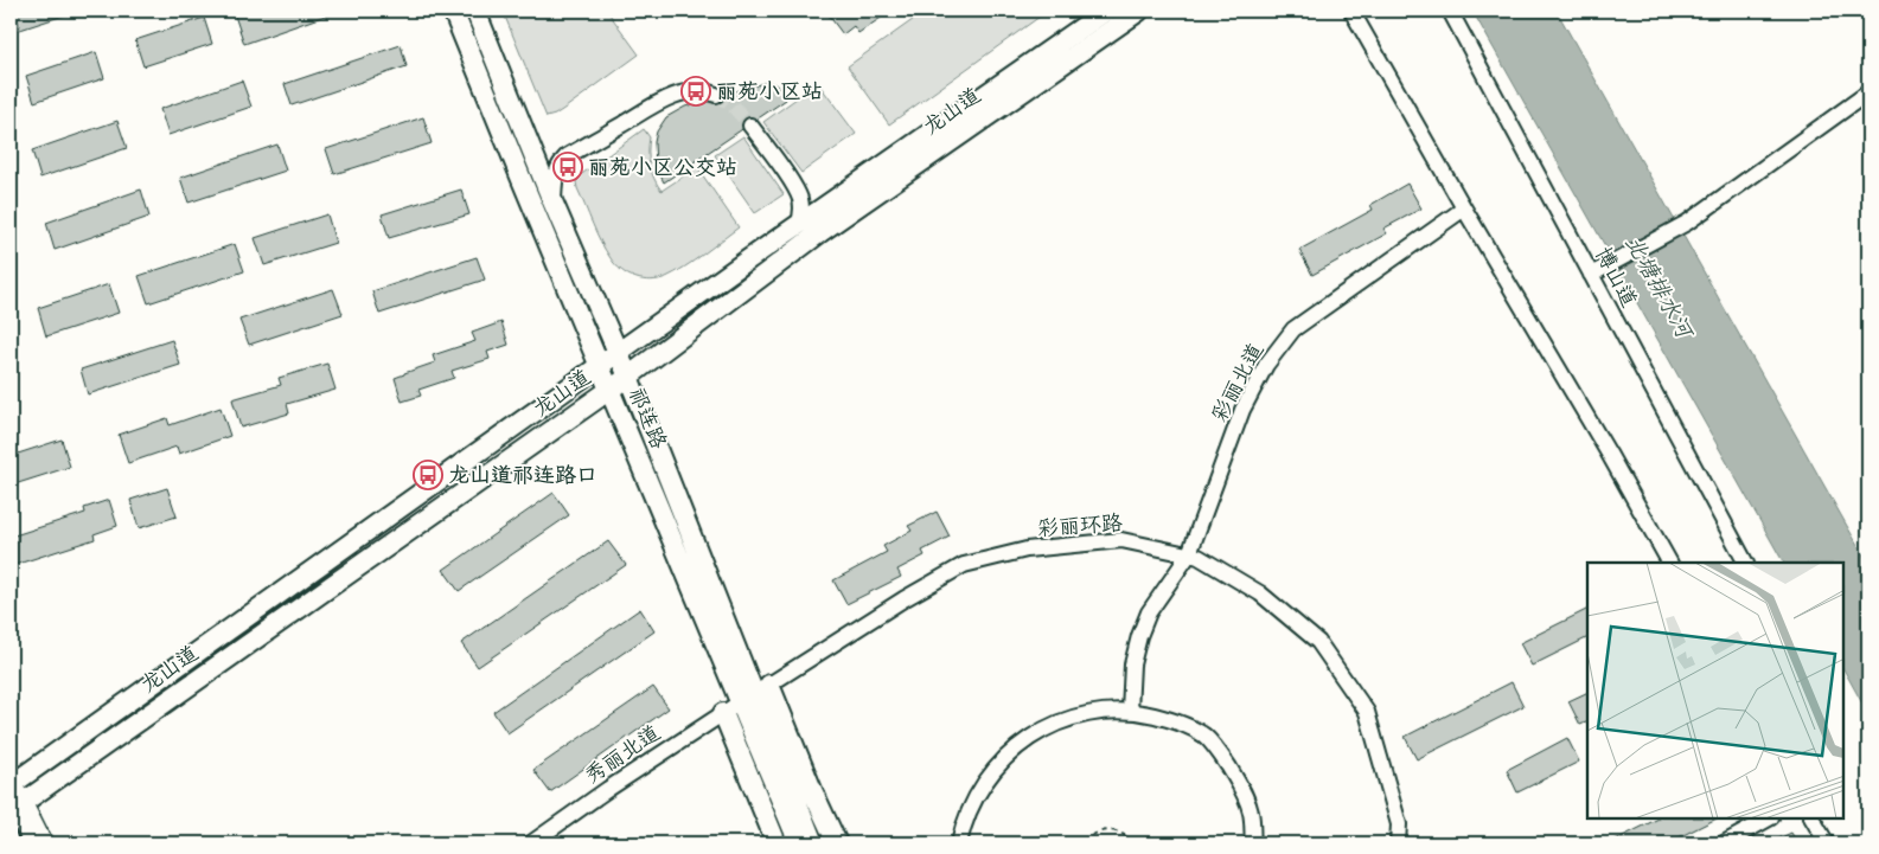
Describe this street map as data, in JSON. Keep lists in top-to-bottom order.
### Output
{
  "streets": {
    "main road": ["龙山道", "祁连路"],
    "street": [
      "博山道",
      "彩丽北道",
      "彩丽环路",
      "秀丽北道"
    ]
  },
  "crossings": [
    ["龙山道", "祁连路"],
    ["彩丽北道", "彩丽环路"],
    ["祁连路", "彩丽环路"],
    ["祁连路", "秀丽北道"],
    ["彩丽环路", "秀丽北道"]
  ],
  "water": ["北塘排水河"],
  "places": {
    "bus stop": ["丽苑小区站", "丽苑小区公交站", "龙山道祁连路口"]
  }
}
